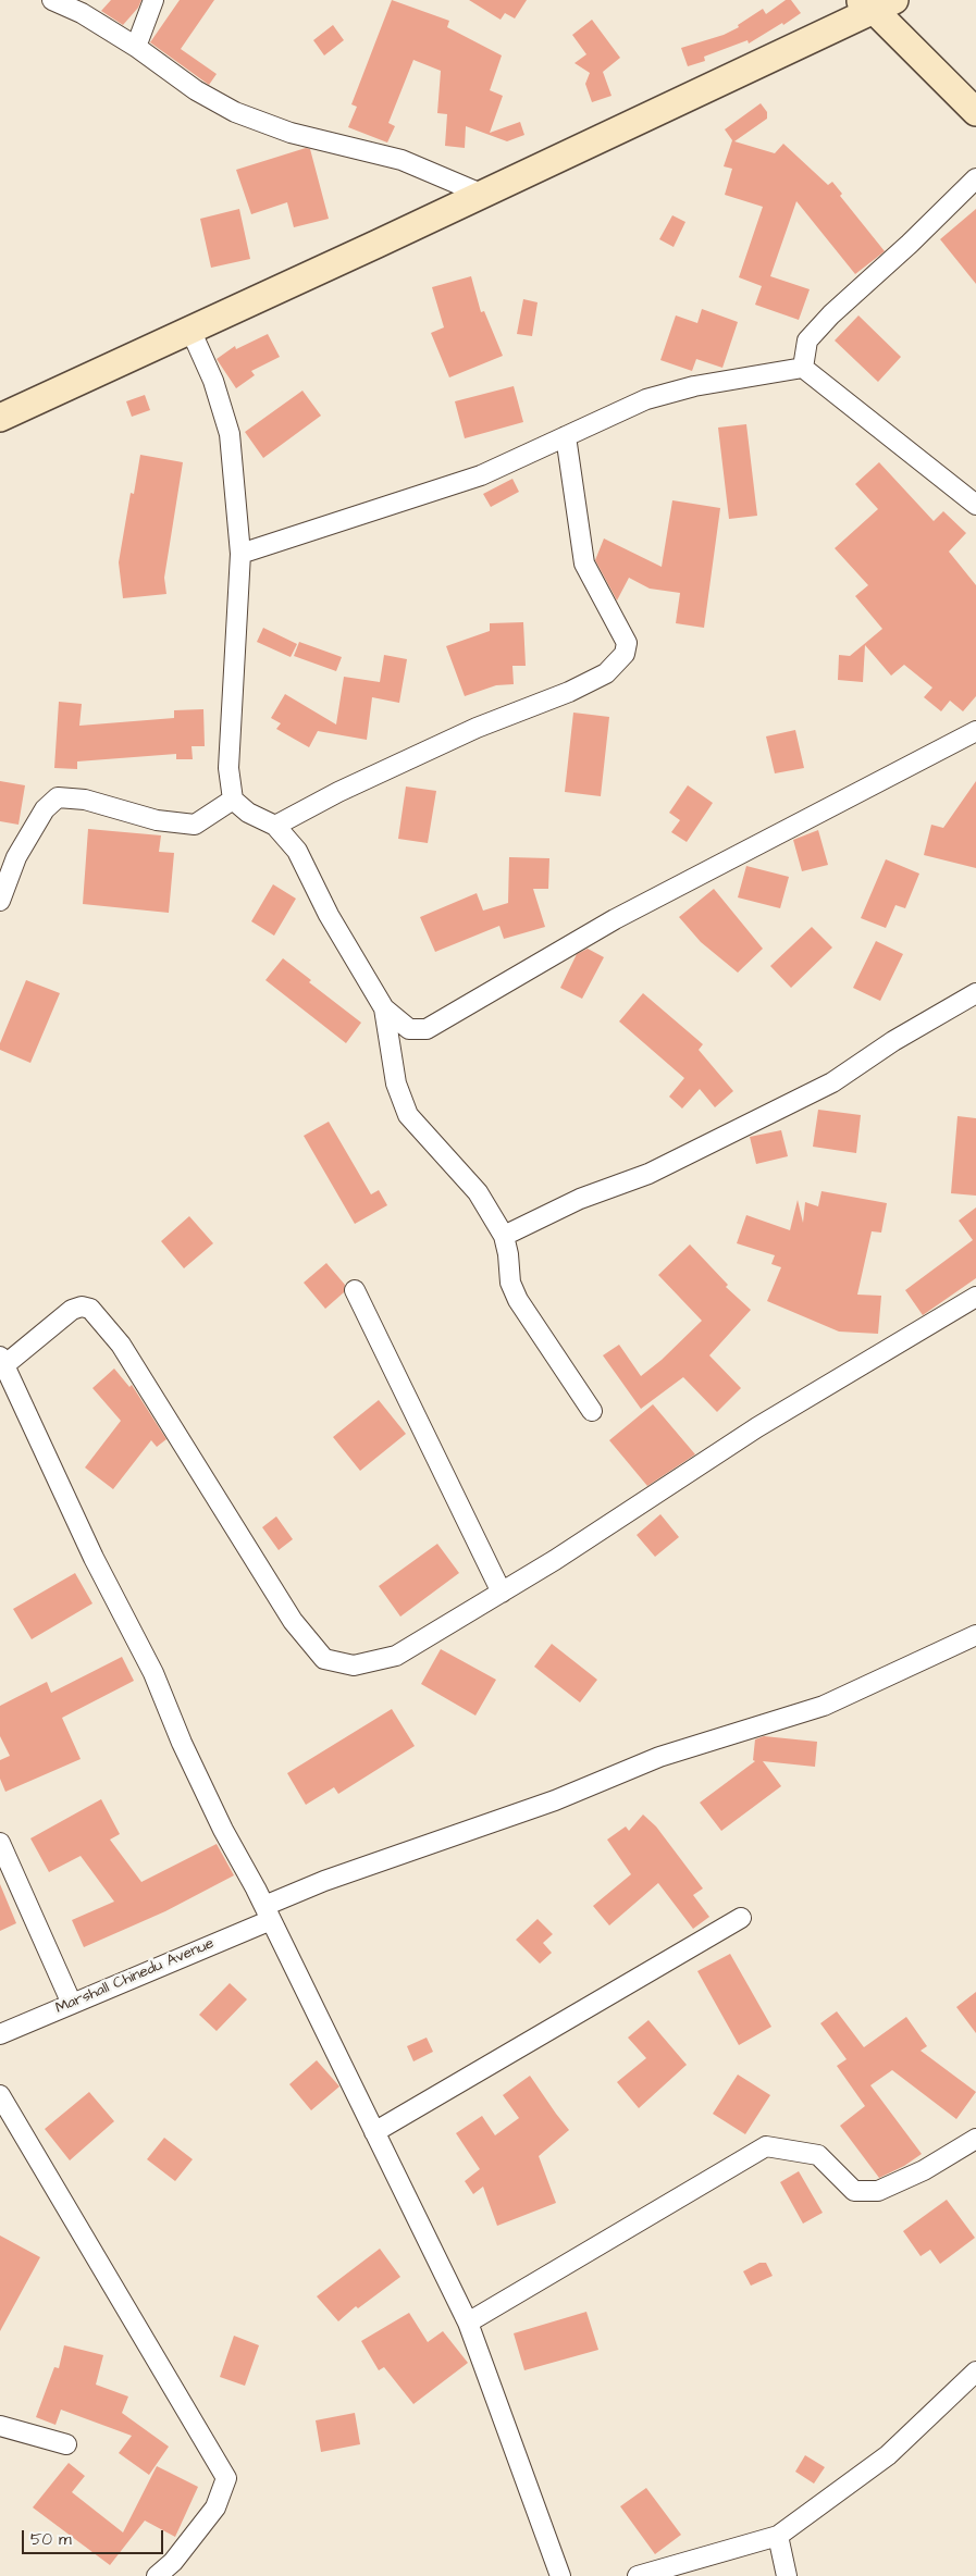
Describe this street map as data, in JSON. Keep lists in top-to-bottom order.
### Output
{
  "streets": {
    "street": ["Marshall Chinedu Avenue"]
  },
  "scale_bar": "50 m"
}
